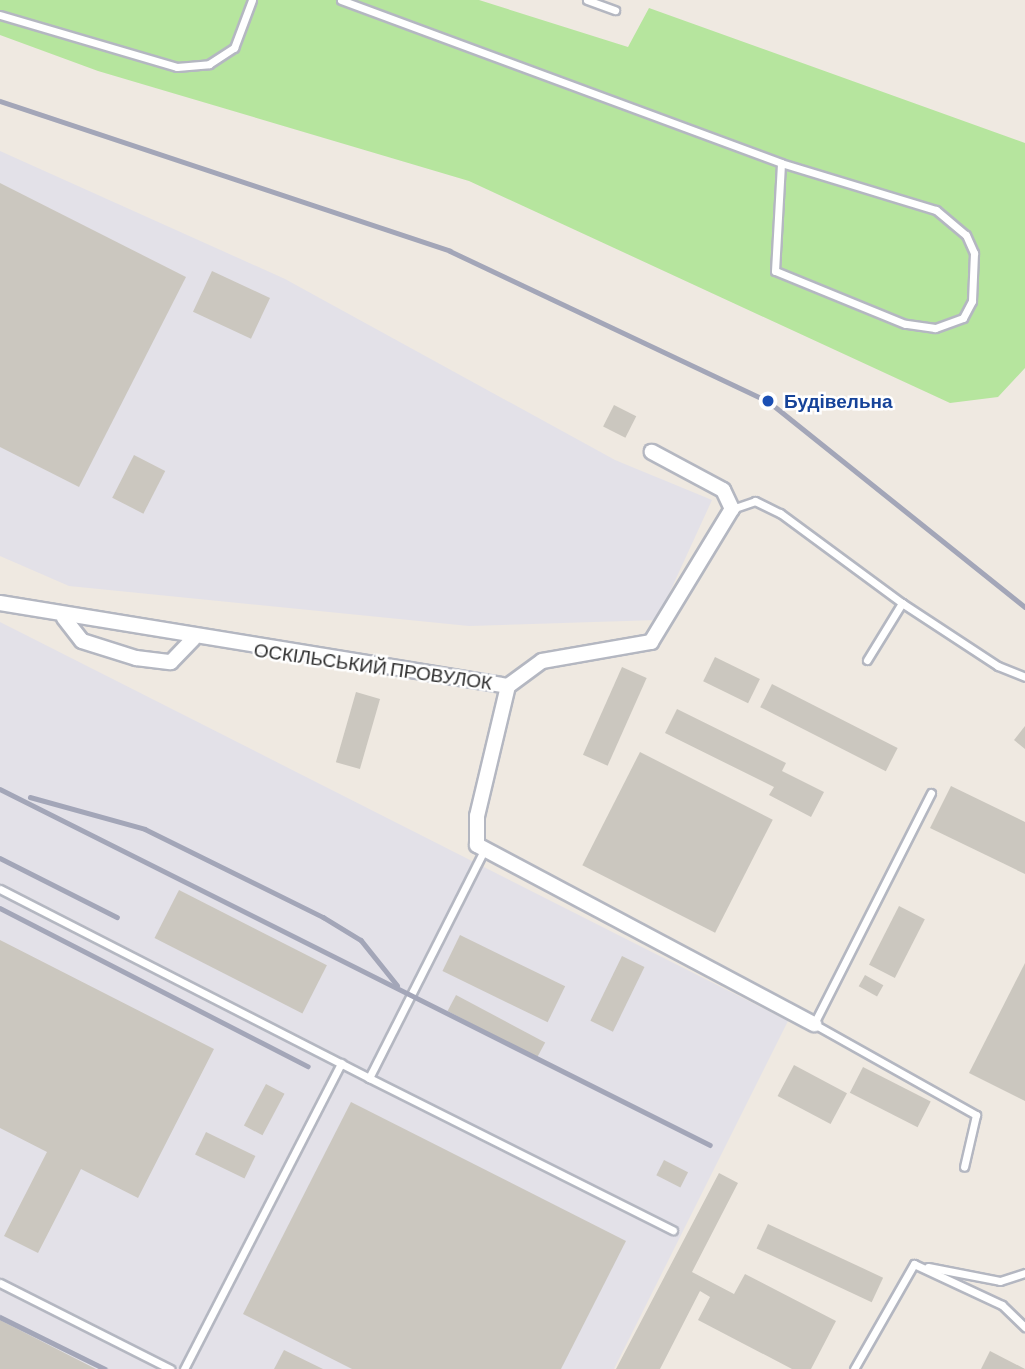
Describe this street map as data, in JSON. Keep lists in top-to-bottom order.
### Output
{
  "streets": {
    "street": ["ОСКІЛЬСЬКИЙ ПРОВУЛОК"]
  },
  "places": ["Будівельна"]
}
